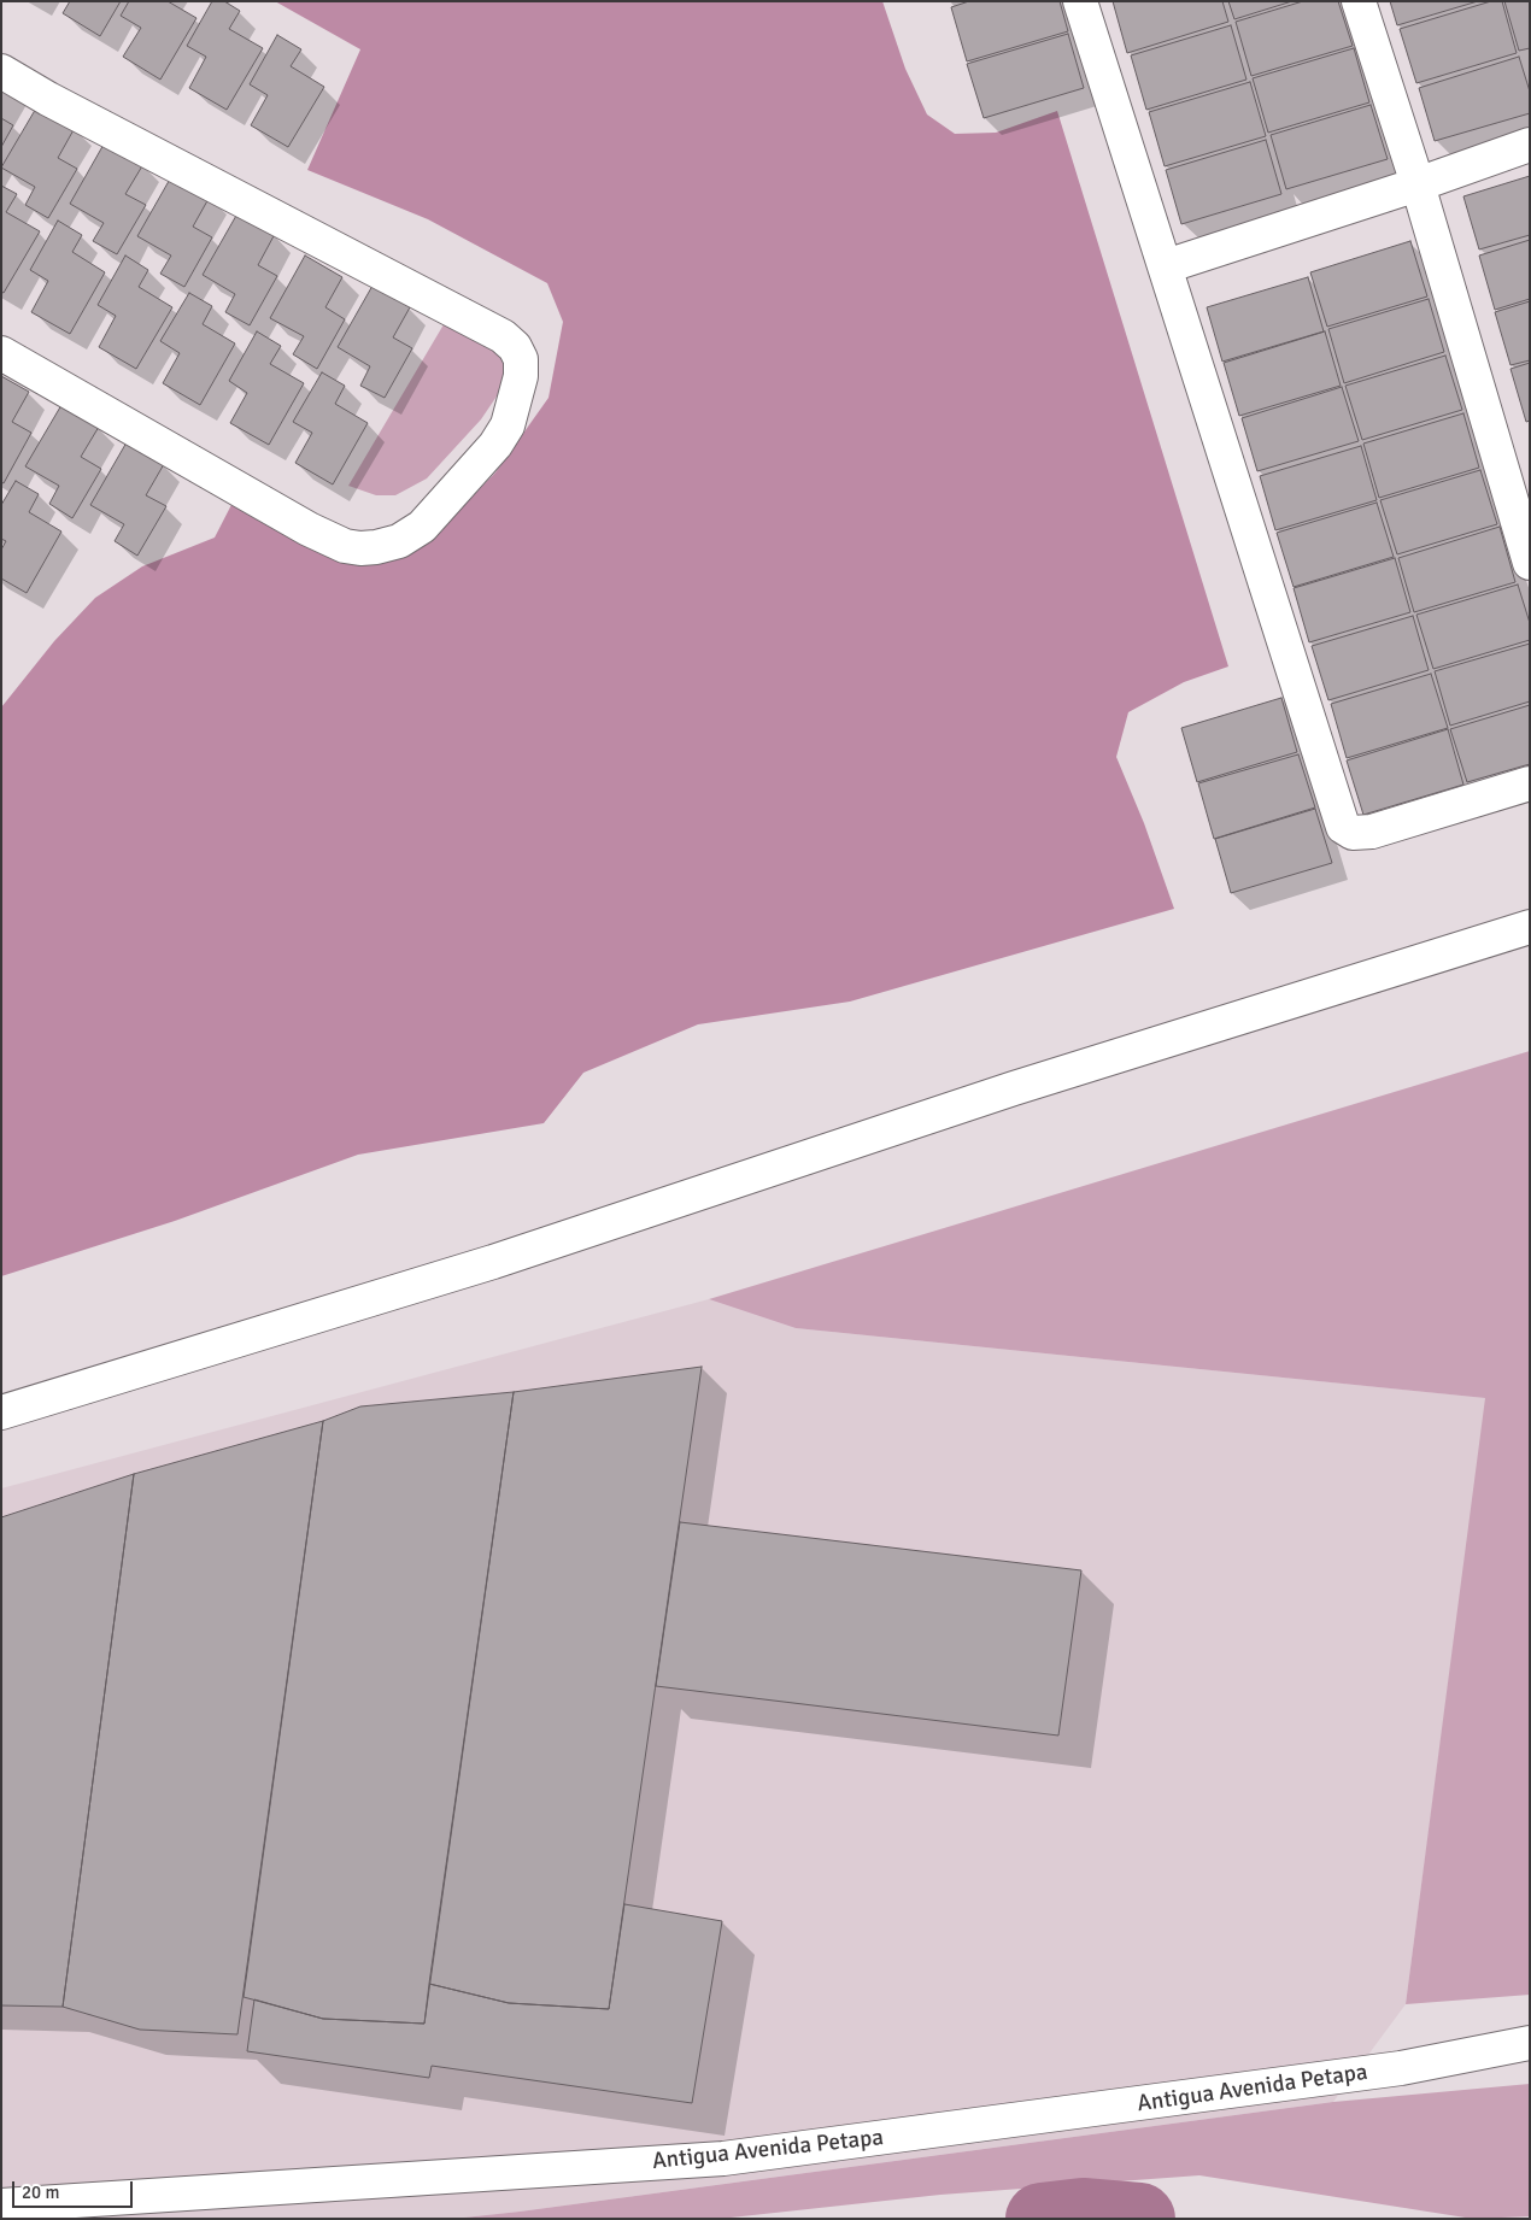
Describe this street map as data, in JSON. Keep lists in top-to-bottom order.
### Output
{
  "streets": {
    "street": ["Antigua Avenida Petapa"]
  },
  "scale_bar": "20 m"
}
